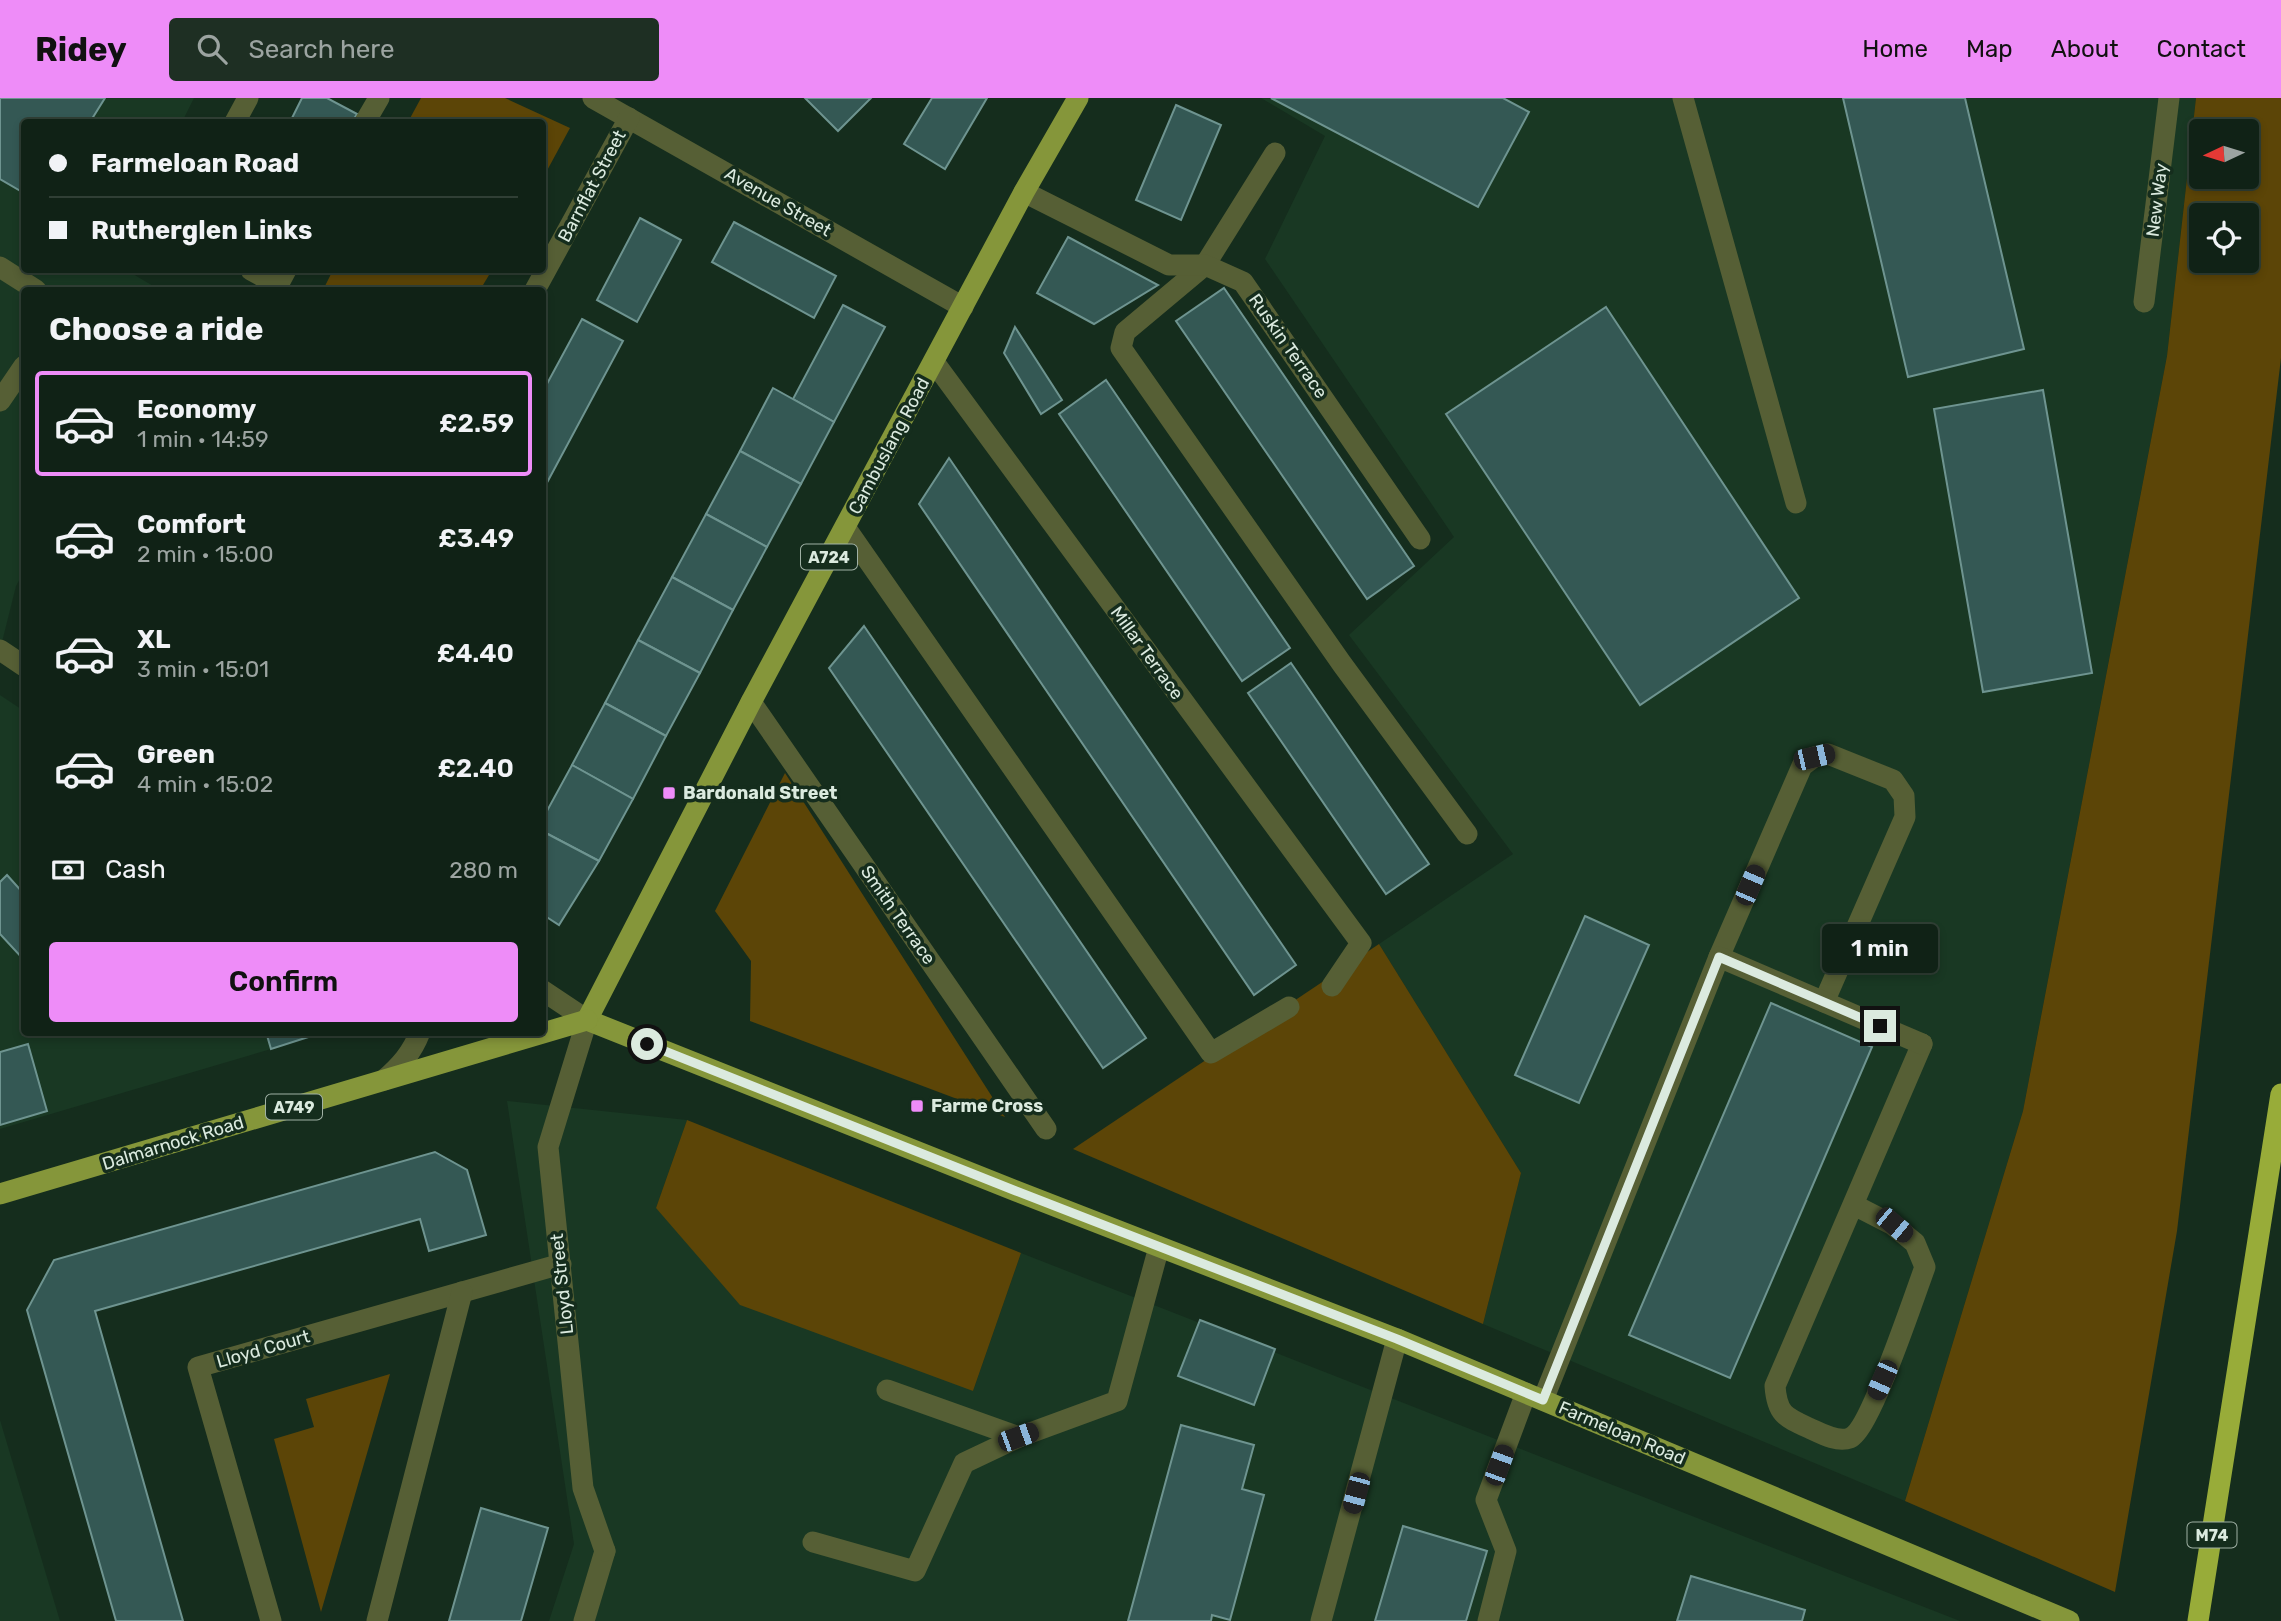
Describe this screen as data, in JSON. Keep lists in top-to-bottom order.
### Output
{
  "streets": {
    "highway": ["M74"],
    "main road": [
      "Cambuslang Road",
      "A724",
      "A749",
      "Dalmarnock Road",
      "Farmeloan Road"
    ],
    "street": [
      "Barnflat Street",
      "New Way",
      "Avenue Street",
      "Ruskin Terrace",
      "Millar Terrace",
      "Smith Terrace",
      "Lloyd Street",
      "Lloyd Court"
    ]
  },
  "crossings": [
    ["Barnflat Street", "Avenue Street"],
    ["Avenue Street", "Cambuslang Road"],
    ["Ruskin Terrace", "Cambuslang Road"],
    ["Cambuslang Road", "Millar Terrace"],
    ["Cambuslang Road", "Smith Terrace"],
    ["Cambuslang Road", "Dalmarnock Road"],
    ["Cambuslang Road", "Lloyd Street"],
    ["Cambuslang Road", "Farmeloan Road"],
    ["Dalmarnock Road", "Lloyd Street"],
    ["Dalmarnock Road", "Farmeloan Road"],
    ["Lloyd Street", "Lloyd Court"],
    ["Lloyd Street", "Farmeloan Road"]
  ],
  "places": {
    "transit": ["Bardonald Street", "Farme Cross"]
  },
  "north": "left",
  "page": {
    "header": "Ridey",
    "search": "Search here",
    "nav": [
      "Home",
      "Map",
      "About",
      "Contact"
    ],
    "banner": ["Farmeloan Road", "Rutherglen Links"],
    "heading": "Choose a ride",
    "list": [
      {
        "name": "Economy",
        "note": "1 min · 14:59",
        "value": "£2.59"
      },
      {
        "name": "Comfort",
        "note": "2 min · 15:00",
        "value": "£3.49"
      },
      {
        "name": "XL",
        "note": "3 min · 15:01",
        "value": "£4.40"
      },
      {
        "name": "Green",
        "note": "4 min · 15:02",
        "value": "£2.40"
      }
    ],
    "pay": ["Cash", "280 m"],
    "bubble": "1 min",
    "buttons": "Confirm"
  }
}
